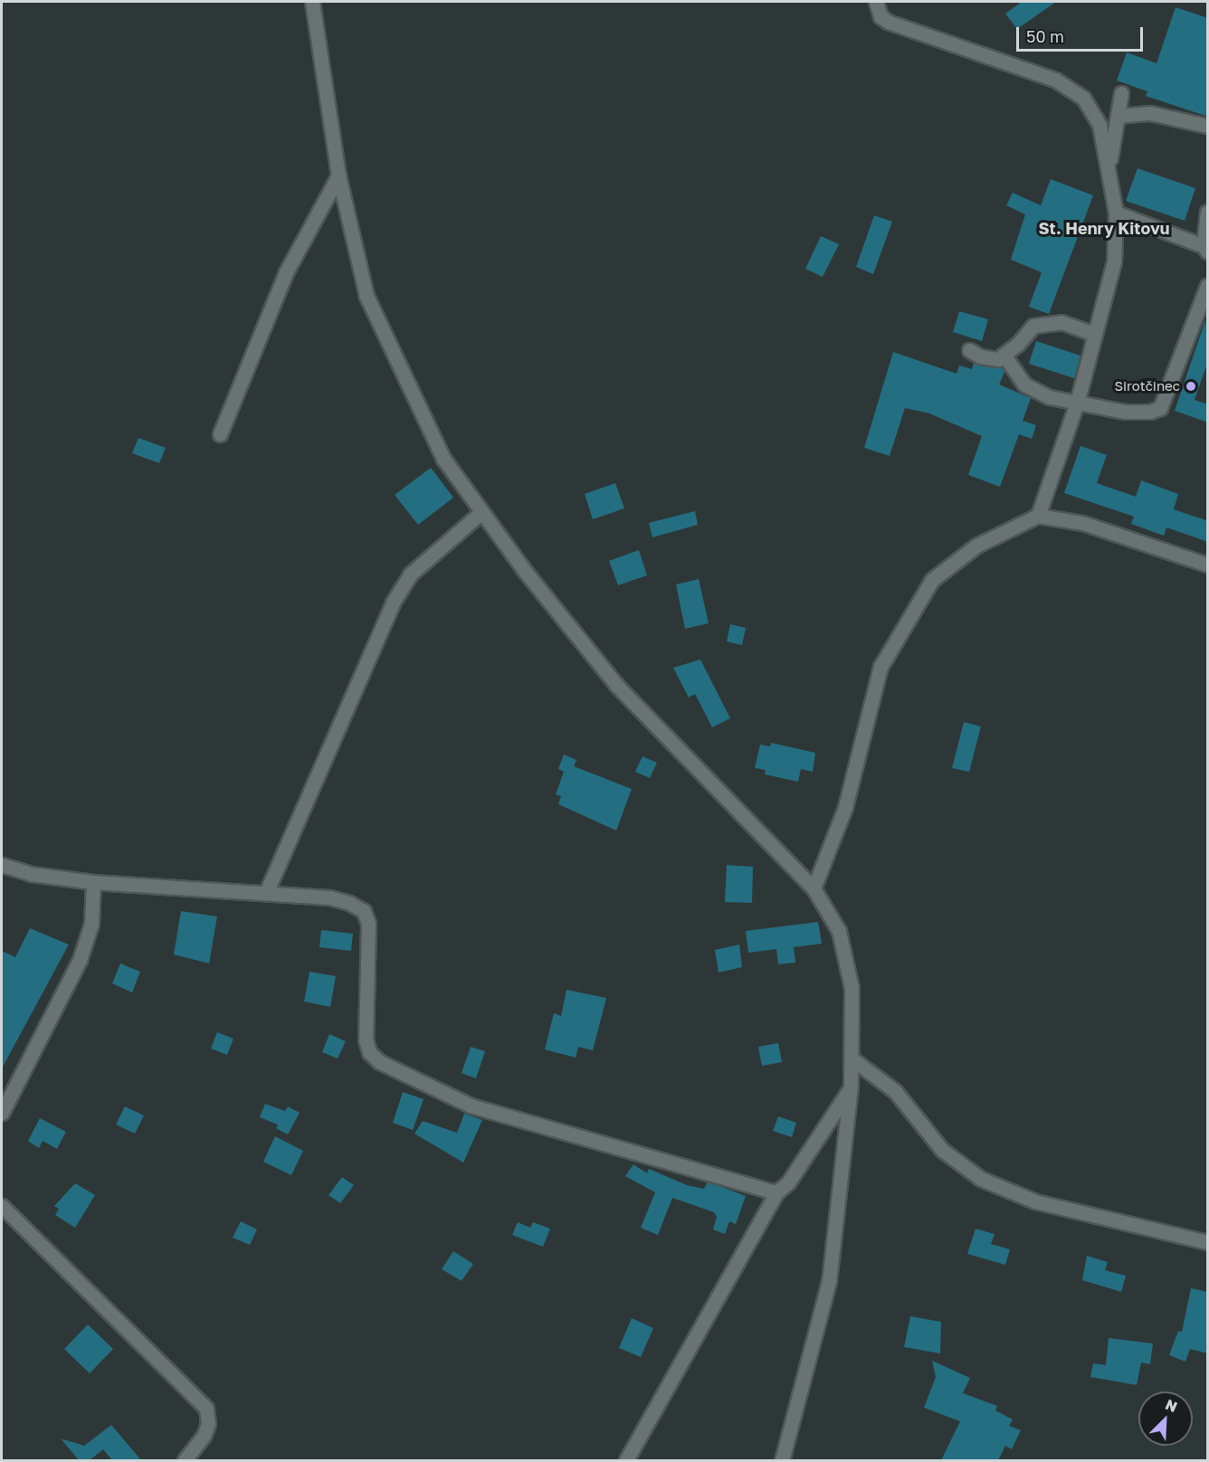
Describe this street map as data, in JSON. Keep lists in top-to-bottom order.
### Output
{
  "districts": ["St. Henry Kitovu"],
  "places": ["Sirotčinec"],
  "scale_bar": "50 m",
  "north": "top right"
}
